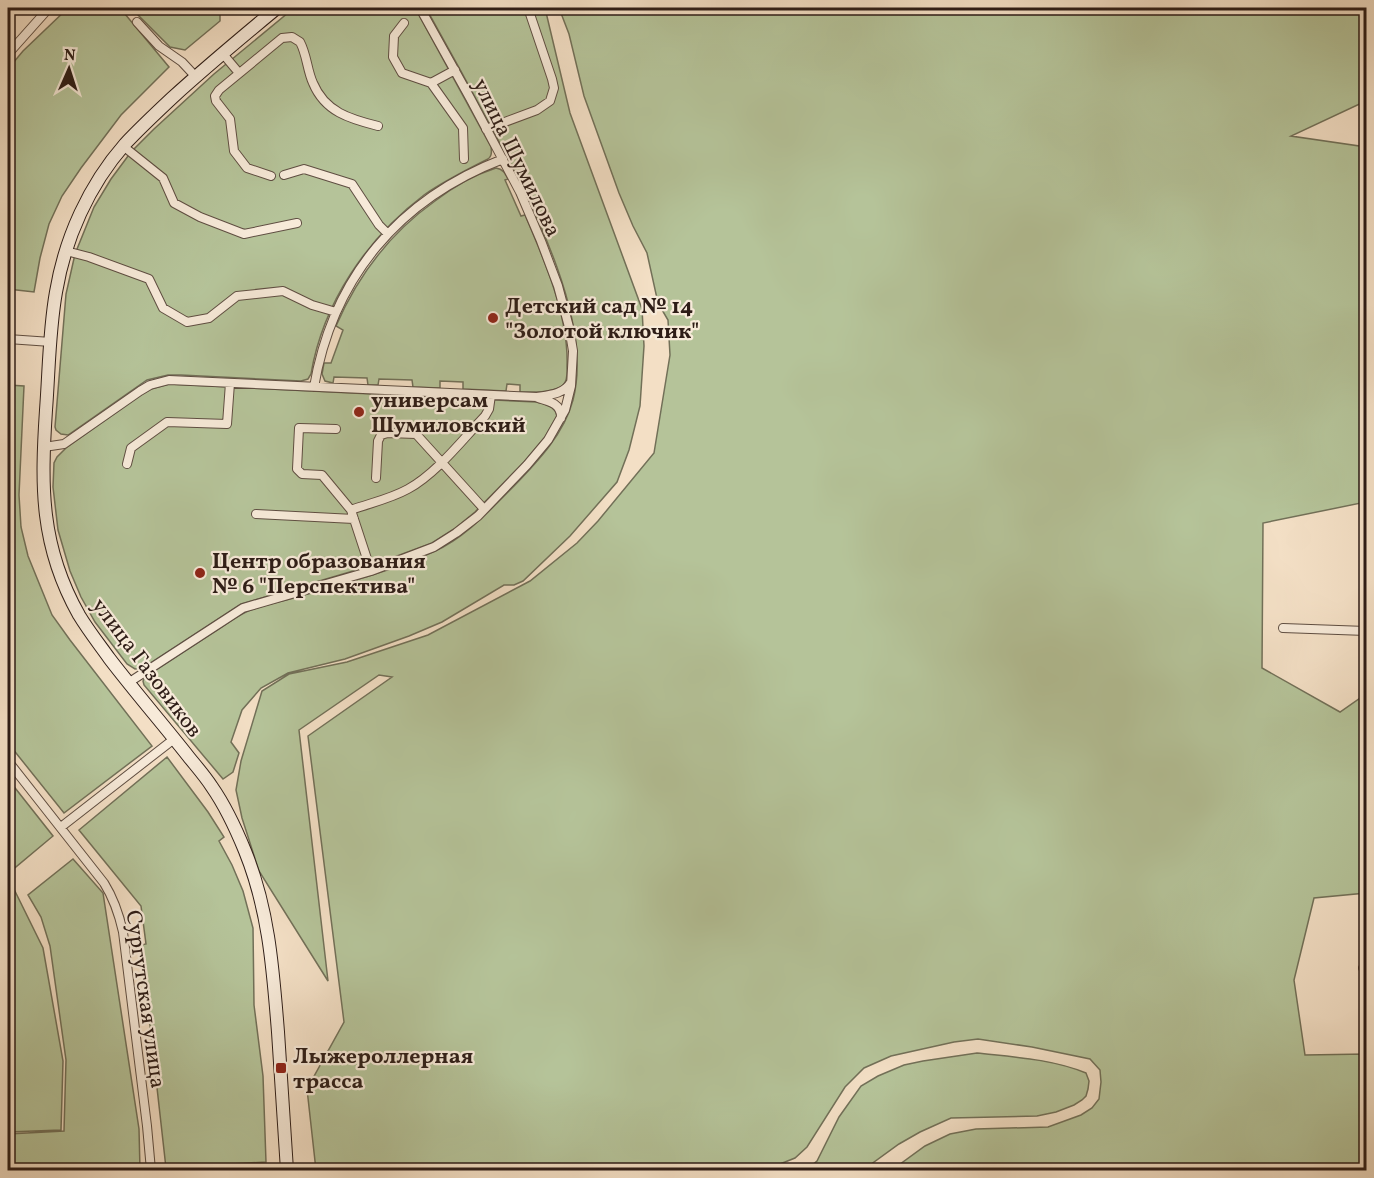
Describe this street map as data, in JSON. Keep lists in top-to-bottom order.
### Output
{
  "streets": {
    "street": ["улица Шумилова", "улица Газовиков", "Сургутская улица"]
  },
  "crossings": [
    ["улица Шумилова", "улица Газовиков"]
  ],
  "places": {
    "other": ["Детский сад № 14 \"Золотой ключик\"", "универсам Шумиловский", "Центр образования № 6 \"Перспектива\""],
    "transit": ["Лыжероллерная трасса"]
  },
  "north": "top"
}
